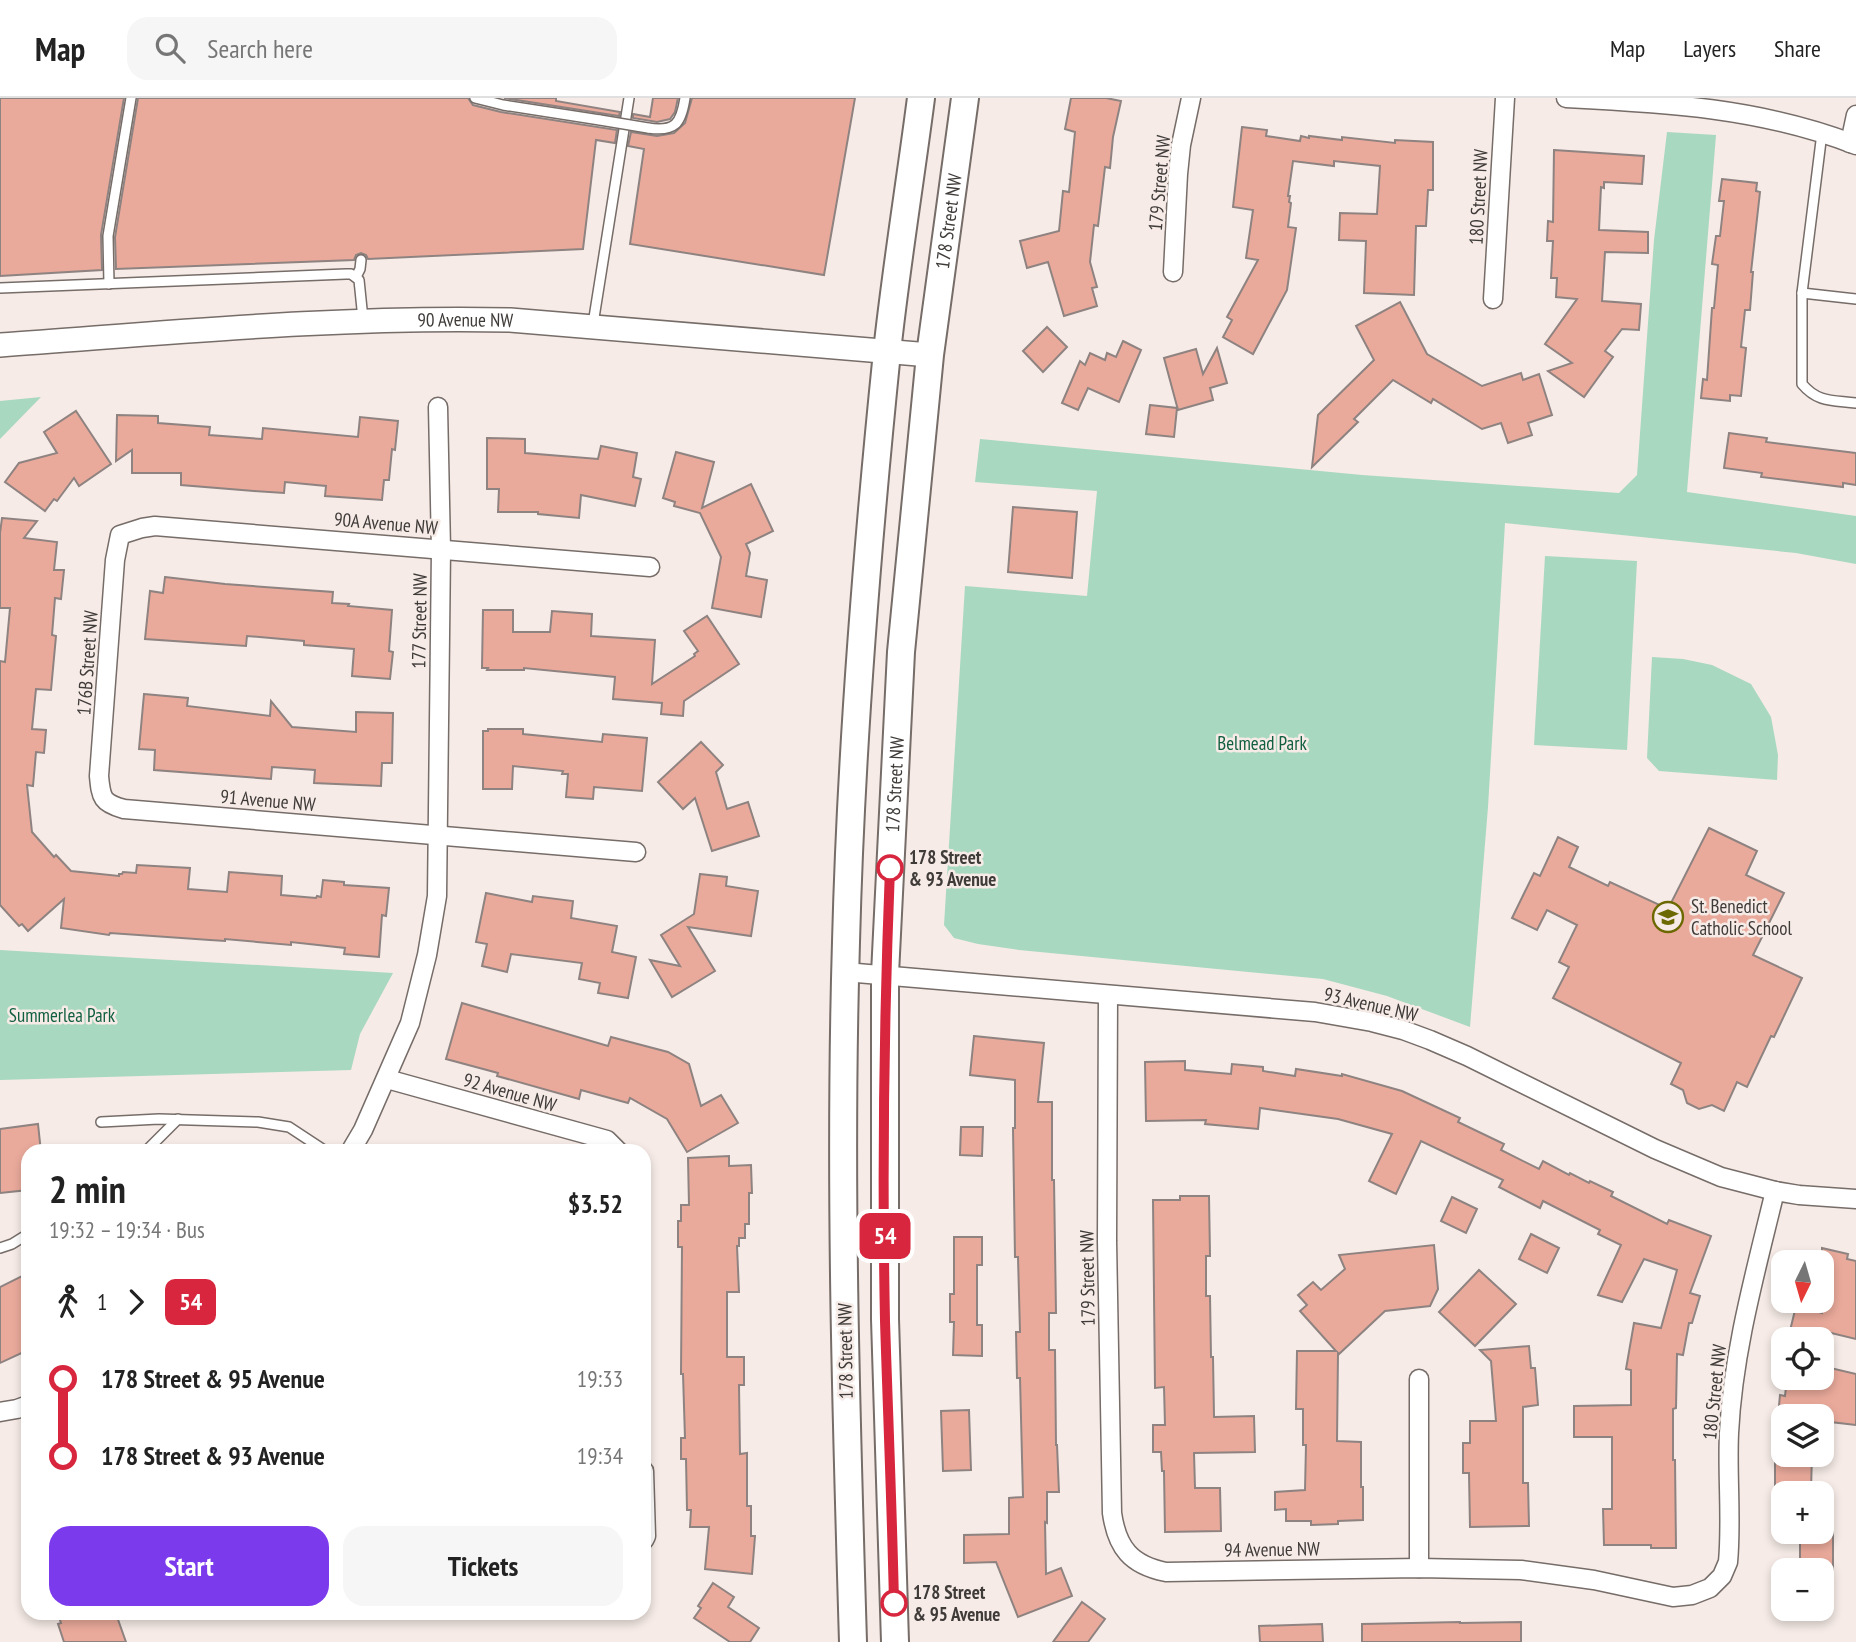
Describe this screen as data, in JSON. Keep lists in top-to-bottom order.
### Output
{
  "streets": {
    "main road": ["178 Street NW"],
    "street": [
      "179 Street NW",
      "180 Street NW",
      "90 Avenue NW",
      "90A Avenue NW",
      "177 Street NW",
      "176B Street NW",
      "91 Avenue NW",
      "93 Avenue NW",
      "92 Avenue NW",
      "94 Avenue NW"
    ]
  },
  "crossings": [
    ["179 Street NW", "93 Avenue NW"],
    ["179 Street NW", "94 Avenue NW"],
    ["180 Street NW", "93 Avenue NW"],
    ["180 Street NW", "94 Avenue NW"],
    ["178 Street NW", "90 Avenue NW"],
    ["178 Street NW", "93 Avenue NW"],
    ["90A Avenue NW", "177 Street NW"],
    ["90A Avenue NW", "176B Street NW"],
    ["177 Street NW", "91 Avenue NW"],
    ["177 Street NW", "92 Avenue NW"],
    ["176B Street NW", "91 Avenue NW"]
  ],
  "parks": ["Belmead Park", "Summerlea Park"],
  "places": {
    "other": ["178 Street & 93 Avenue", "178 Street & 95 Avenue"],
    "school or university": ["St. Benedict Catholic School"]
  },
  "lines": ["bus line 54"],
  "north": "bottom",
  "page": {
    "header": "Map",
    "search": "Search here",
    "nav": ["Map", "Layers", "Share"],
    "on_map": "54",
    "heading": ["2 min", "19:32 – 19:34 · Bus", "$3.52"],
    "map_buttons": ["+", "−"],
    "legs": ["1", "54"],
    "list": [
      {
        "name": "178 Street & 95 Avenue",
        "value": "19:33"
      },
      {
        "name": "178 Street & 93 Avenue",
        "value": "19:34"
      }
    ],
    "buttons": ["Start", "Tickets"]
  }
}
